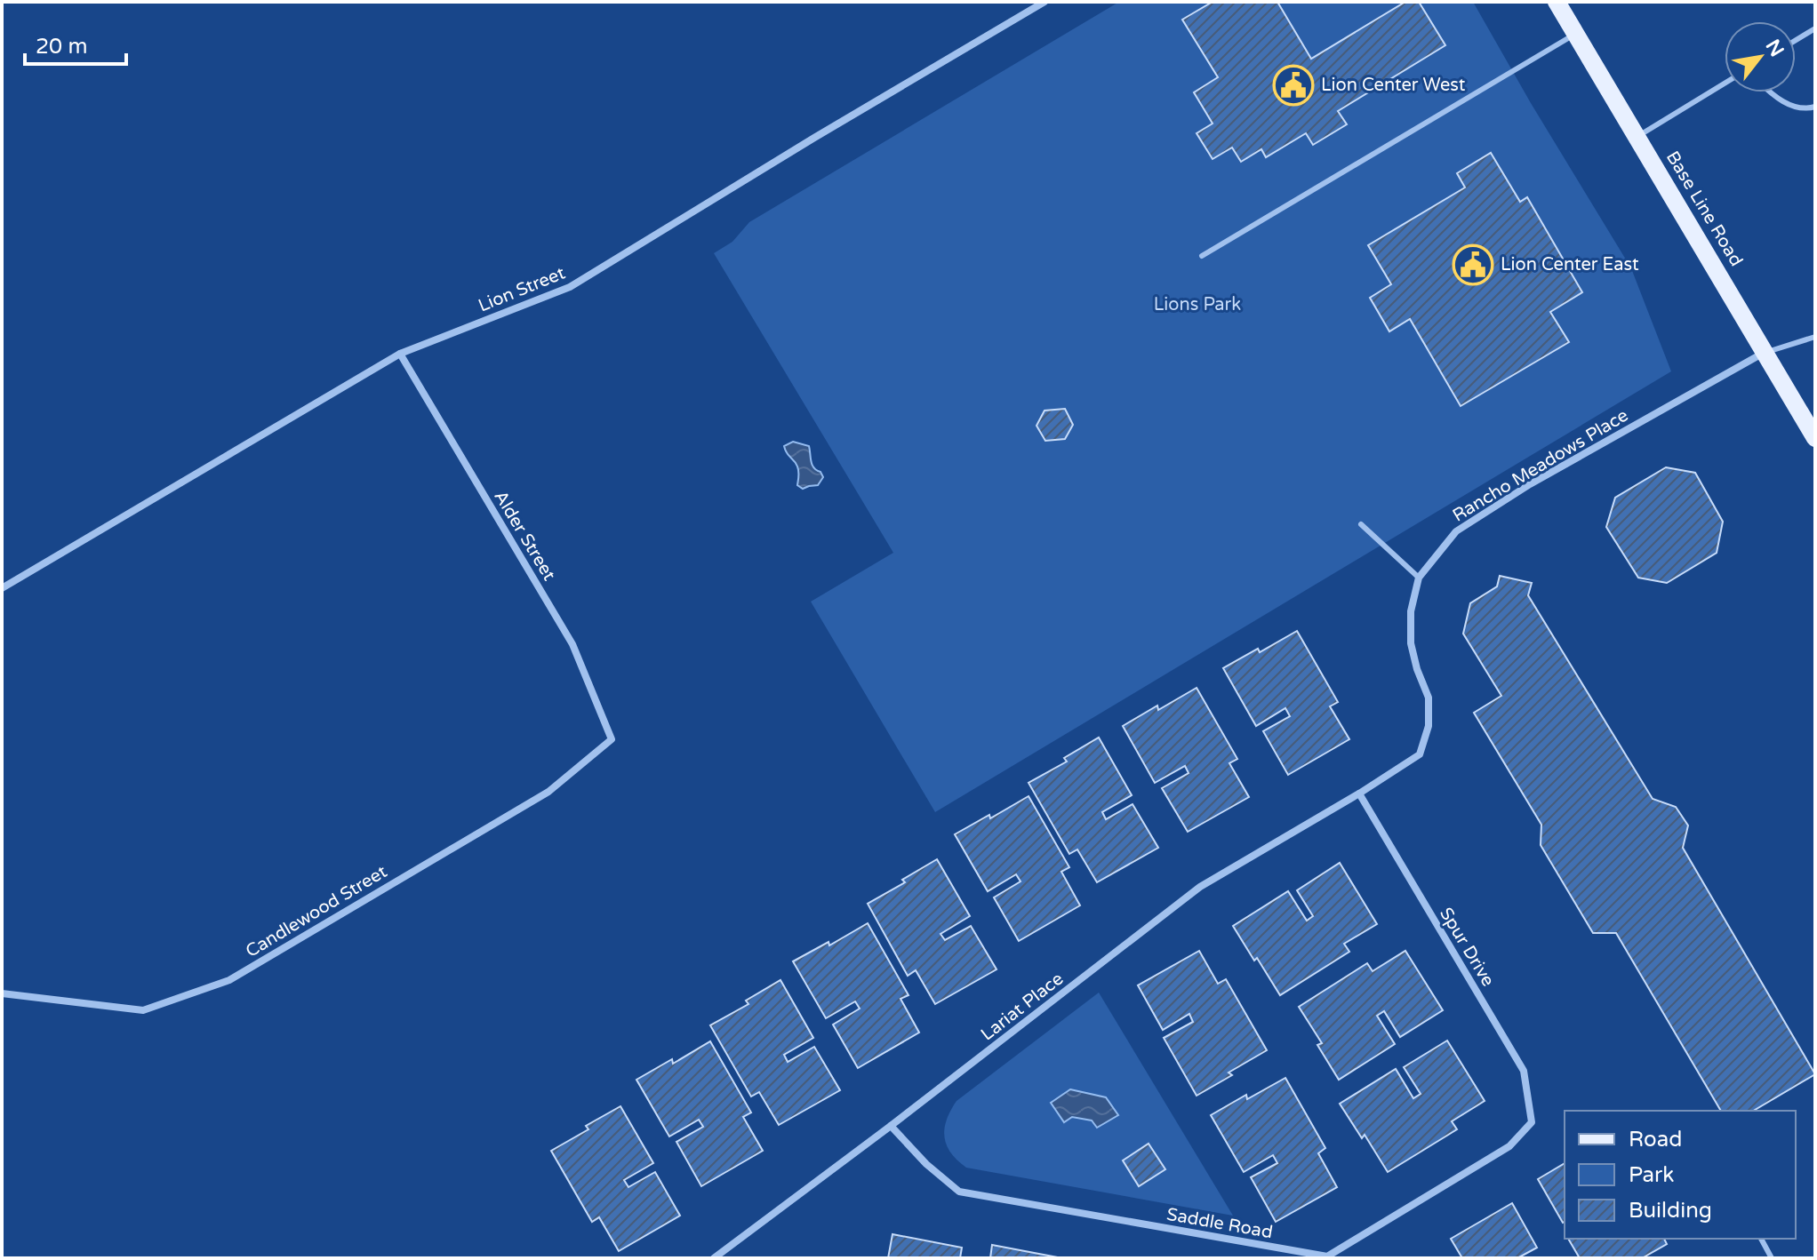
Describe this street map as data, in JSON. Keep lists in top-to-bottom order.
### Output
{
  "streets": {
    "main road": ["Base Line Road"],
    "street": [
      "Lion Street",
      "Rancho Meadows Place",
      "Alder Street",
      "Candlewood Street",
      "Spur Drive",
      "Lariat Place",
      "Saddle Road"
    ]
  },
  "crossings": [
    ["Base Line Road", "Rancho Meadows Place"],
    ["Lion Street", "Alder Street"],
    ["Rancho Meadows Place", "Spur Drive"],
    ["Rancho Meadows Place", "Lariat Place"],
    ["Alder Street", "Candlewood Street"],
    ["Spur Drive", "Lariat Place"],
    ["Spur Drive", "Saddle Road"],
    ["Lariat Place", "Saddle Road"]
  ],
  "parks": ["Lions Park"],
  "places": {
    "public building": ["Lion Center West", "Lion Center East"]
  },
  "legend": ["Road", "Park", "Building"],
  "scale_bar": "20 m",
  "north": "top right"
}
